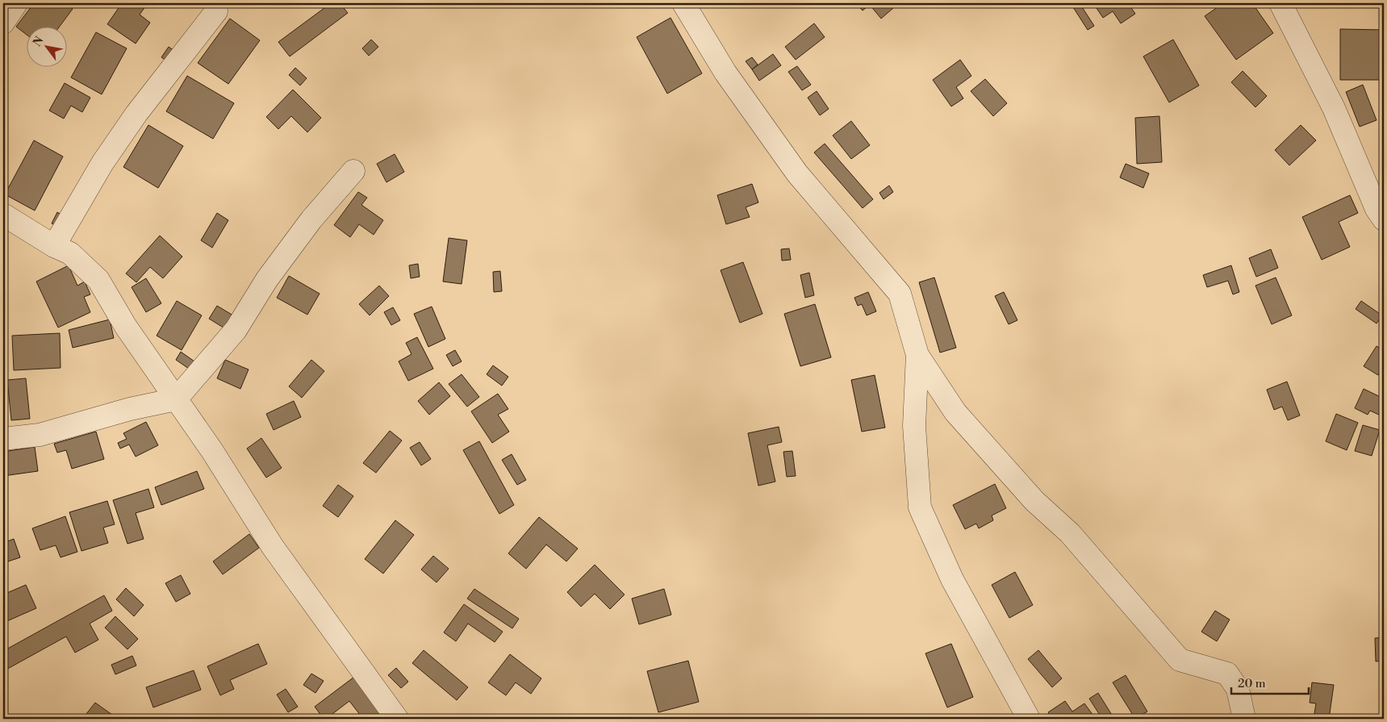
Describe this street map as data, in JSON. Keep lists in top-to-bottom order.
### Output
{
  "scale_bar": "20 m",
  "north": "top left"
}
